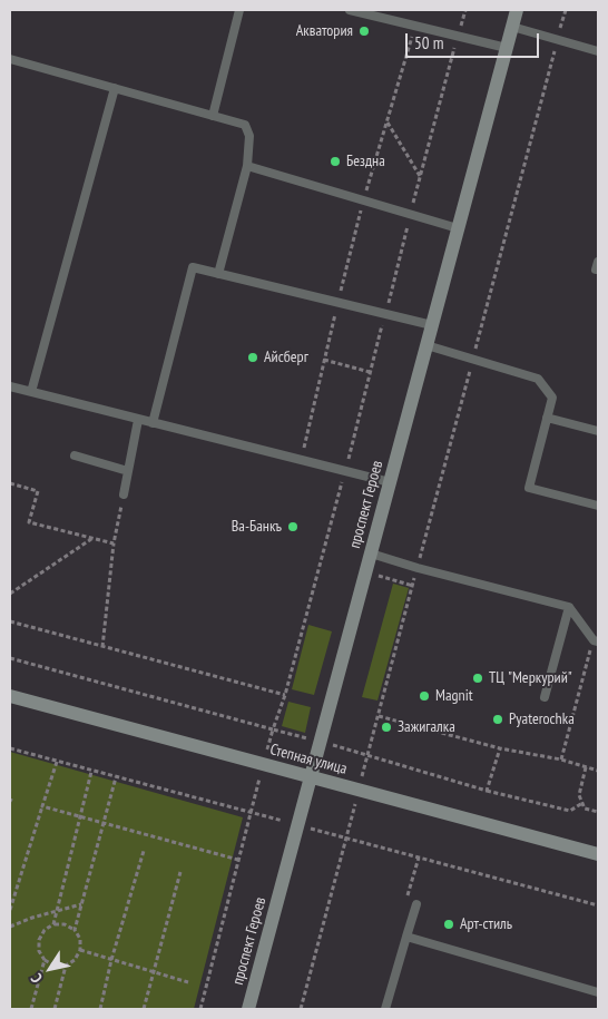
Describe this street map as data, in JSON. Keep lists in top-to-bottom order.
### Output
{
  "streets": {
    "street": ["проспект Героев", "Степная улица"]
  },
  "crossings": [
    ["проспект Героев", "Степная улица"]
  ],
  "places": [
    "Акватория",
    "Бездна",
    "Айсберг",
    "Ва-Банкъ",
    "ТЦ \"Меркурий\"",
    "Magnit",
    "Pyaterochka",
    "Зажигалка",
    "Арт-стиль"
  ],
  "scale_bar": "50 m",
  "north": "bottom left"
}
